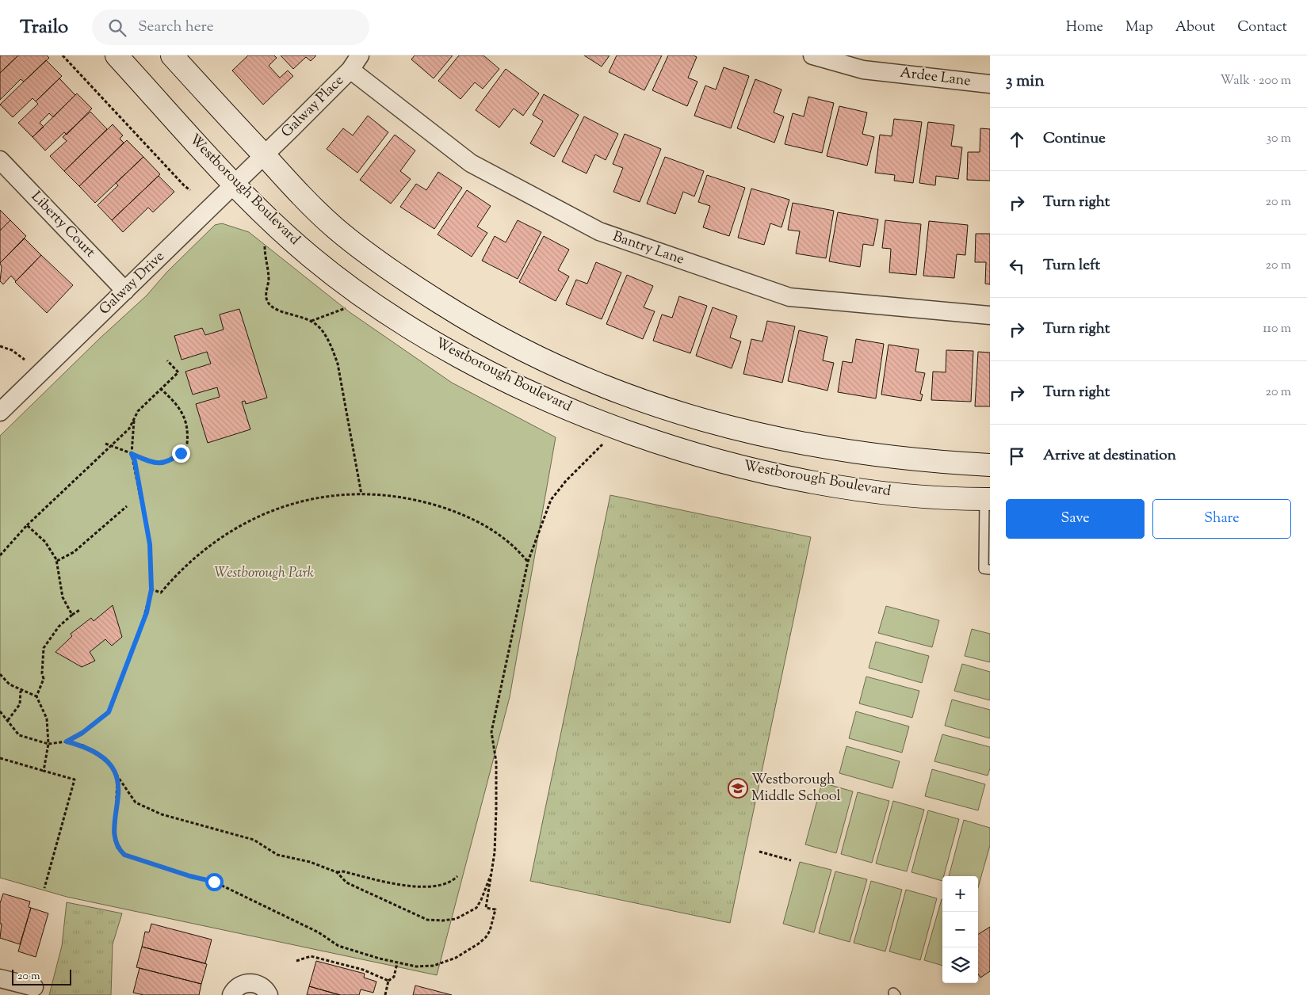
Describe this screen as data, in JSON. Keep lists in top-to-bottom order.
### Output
{
  "streets": {
    "main road": ["Westborough Boulevard"],
    "street": [
      "Ardee Lane",
      "Galway Place",
      "Liberty Court",
      "Bantry Lane",
      "Galway Drive"
    ]
  },
  "crossings": [
    ["Galway Place", "Bantry Lane"],
    ["Galway Place", "Galway Drive"],
    ["Westborough Boulevard", "Galway Drive"],
    ["Liberty Court", "Galway Drive"]
  ],
  "parks": ["Westborough Park"],
  "places": {
    "school or university": ["Westborough Middle School"]
  },
  "scale_bar": "20 m",
  "page": {
    "header": "Trailo",
    "search": "Search here",
    "nav": [
      "Home",
      "Map",
      "About",
      "Contact"
    ],
    "heading": ["3 min", "Walk · 200 m"],
    "list": [
      ["Continue", "30 m"],
      ["Turn right", "20 m"],
      ["Turn left", "20 m"],
      ["Turn right", "110 m"],
      ["Turn right", "20 m"],
      "Arrive at destination"
    ],
    "buttons": ["Save", "Share"],
    "map_buttons": ["+", "−"],
    "scale": "20 m"
  }
}
